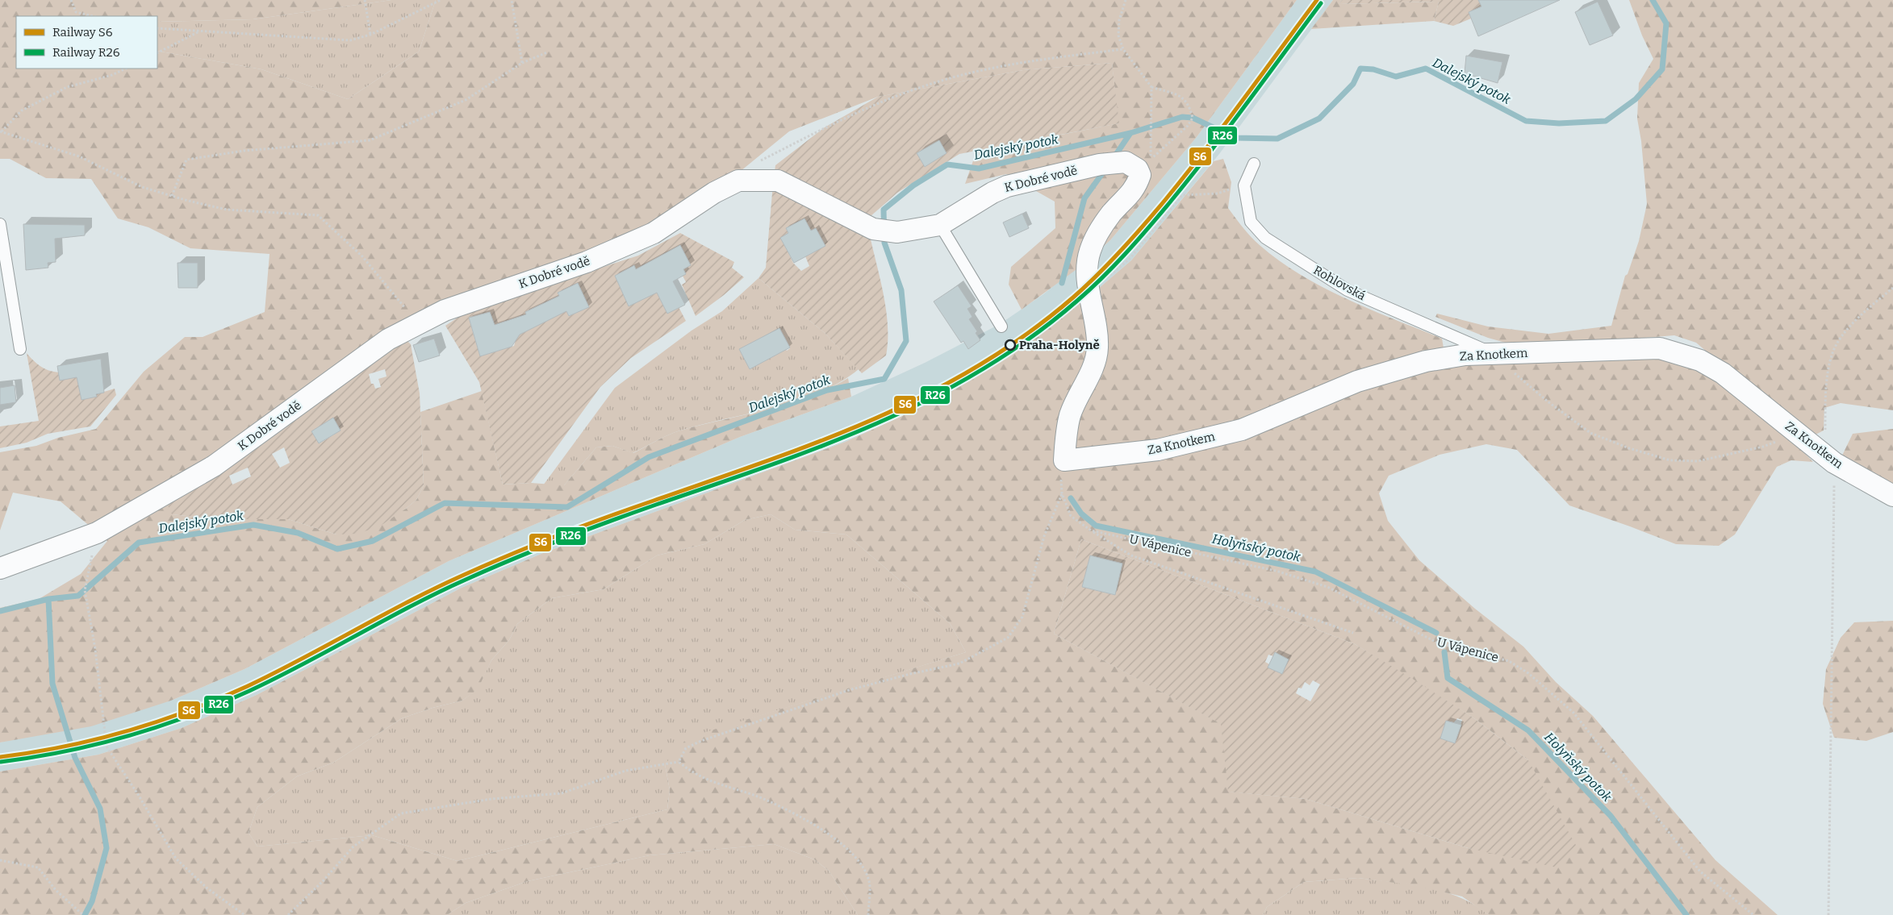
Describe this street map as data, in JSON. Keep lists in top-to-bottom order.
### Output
{
  "streets": {
    "street": ["K Dobré vodě", "Za Knotkem"],
    "lane": ["Rohlovská"],
    "path": ["U Vápenice"]
  },
  "crossings": [
    ["Rohlovská", "Za Knotkem"],
    ["Za Knotkem", "U Vápenice"]
  ],
  "water": ["Dalejský potok", "Holyňský potok"],
  "places": ["Praha-Holyně"],
  "lines": ["rail line S6", "rail line R26"],
  "legend": ["Railway S6", "Railway R26"]
}
